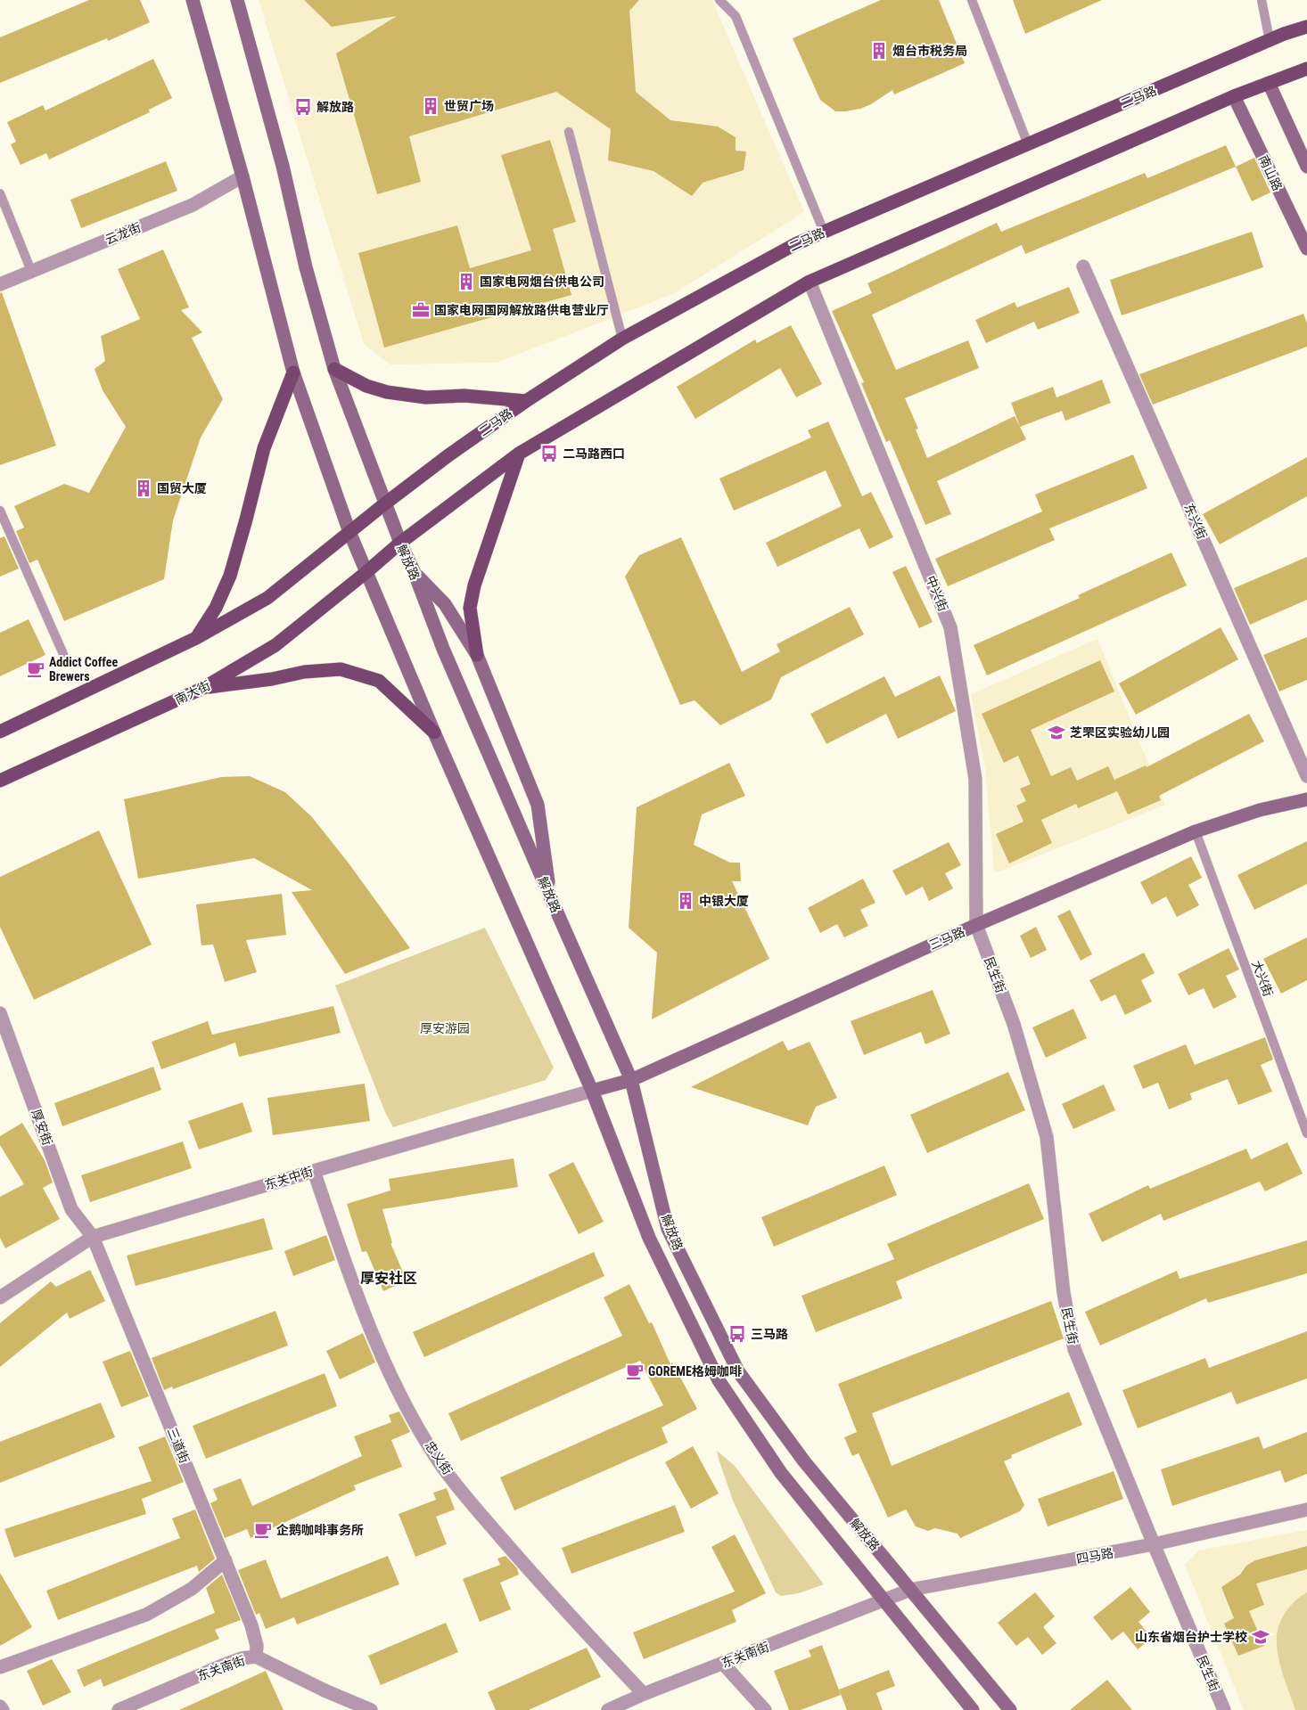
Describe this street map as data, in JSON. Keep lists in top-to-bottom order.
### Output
{
  "streets": {
    "main road": [
      "二马路",
      "南山路",
      "解放路",
      "南大街",
      "三马路"
    ],
    "street": [
      "云龙街",
      "东兴街",
      "中兴街",
      "民生街",
      "厚安街",
      "东关中街",
      "三道街",
      "忠义街",
      "四马路",
      "东关南街"
    ],
    "lane": ["大兴街"]
  },
  "crossings": [
    ["二马路", "解放路"],
    ["云龙街", "解放路"],
    ["解放路", "南大街"],
    ["解放路", "三马路"],
    ["解放路", "东关中街"],
    ["解放路", "四马路"],
    ["解放路", "东关南街"],
    ["中兴街", "三马路"],
    ["中兴街", "民生街"],
    ["三马路", "民生街"],
    ["三马路", "大兴街"],
    ["三马路", "东关中街"],
    ["民生街", "四马路"],
    ["厚安街", "东关中街"],
    ["厚安街", "三道街"],
    ["东关中街", "三道街"],
    ["东关中街", "忠义街"],
    ["三道街", "东关南街"],
    ["忠义街", "东关南街"],
    ["四马路", "东关南街"]
  ],
  "districts": ["厚安社区"],
  "parks": ["厚安游园"],
  "places": {
    "building": [
      "烟台市税务局",
      "世贸广场",
      "国家电网烟台供电公司",
      "国贸大厦",
      "中银大厦"
    ],
    "bus stop": ["解放路", "二马路西口", "三马路"],
    "office": ["国家电网国网解放路供电营业厅"],
    "cafe": ["Addict Coffee Brewers", "GOREME格姆咖啡", "企鹅咖啡事务所"],
    "school or university": ["芝罘区实验幼儿园", "山东省烟台护士学校"]
  }
}
